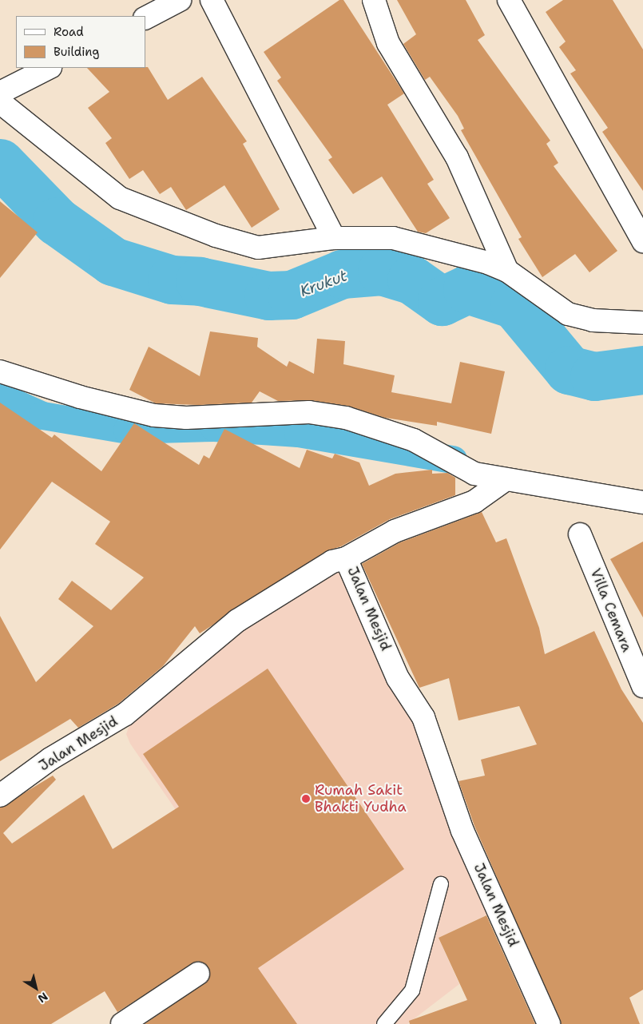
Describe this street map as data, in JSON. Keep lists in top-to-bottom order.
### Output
{
  "streets": {
    "street": ["Jalan Mesjid", "Villa Cemara"]
  },
  "water": ["Krukut"],
  "places": ["Rumah Sakit Bhakti Yudha"],
  "legend": ["Road", "Building"],
  "north": "bottom right"
}
